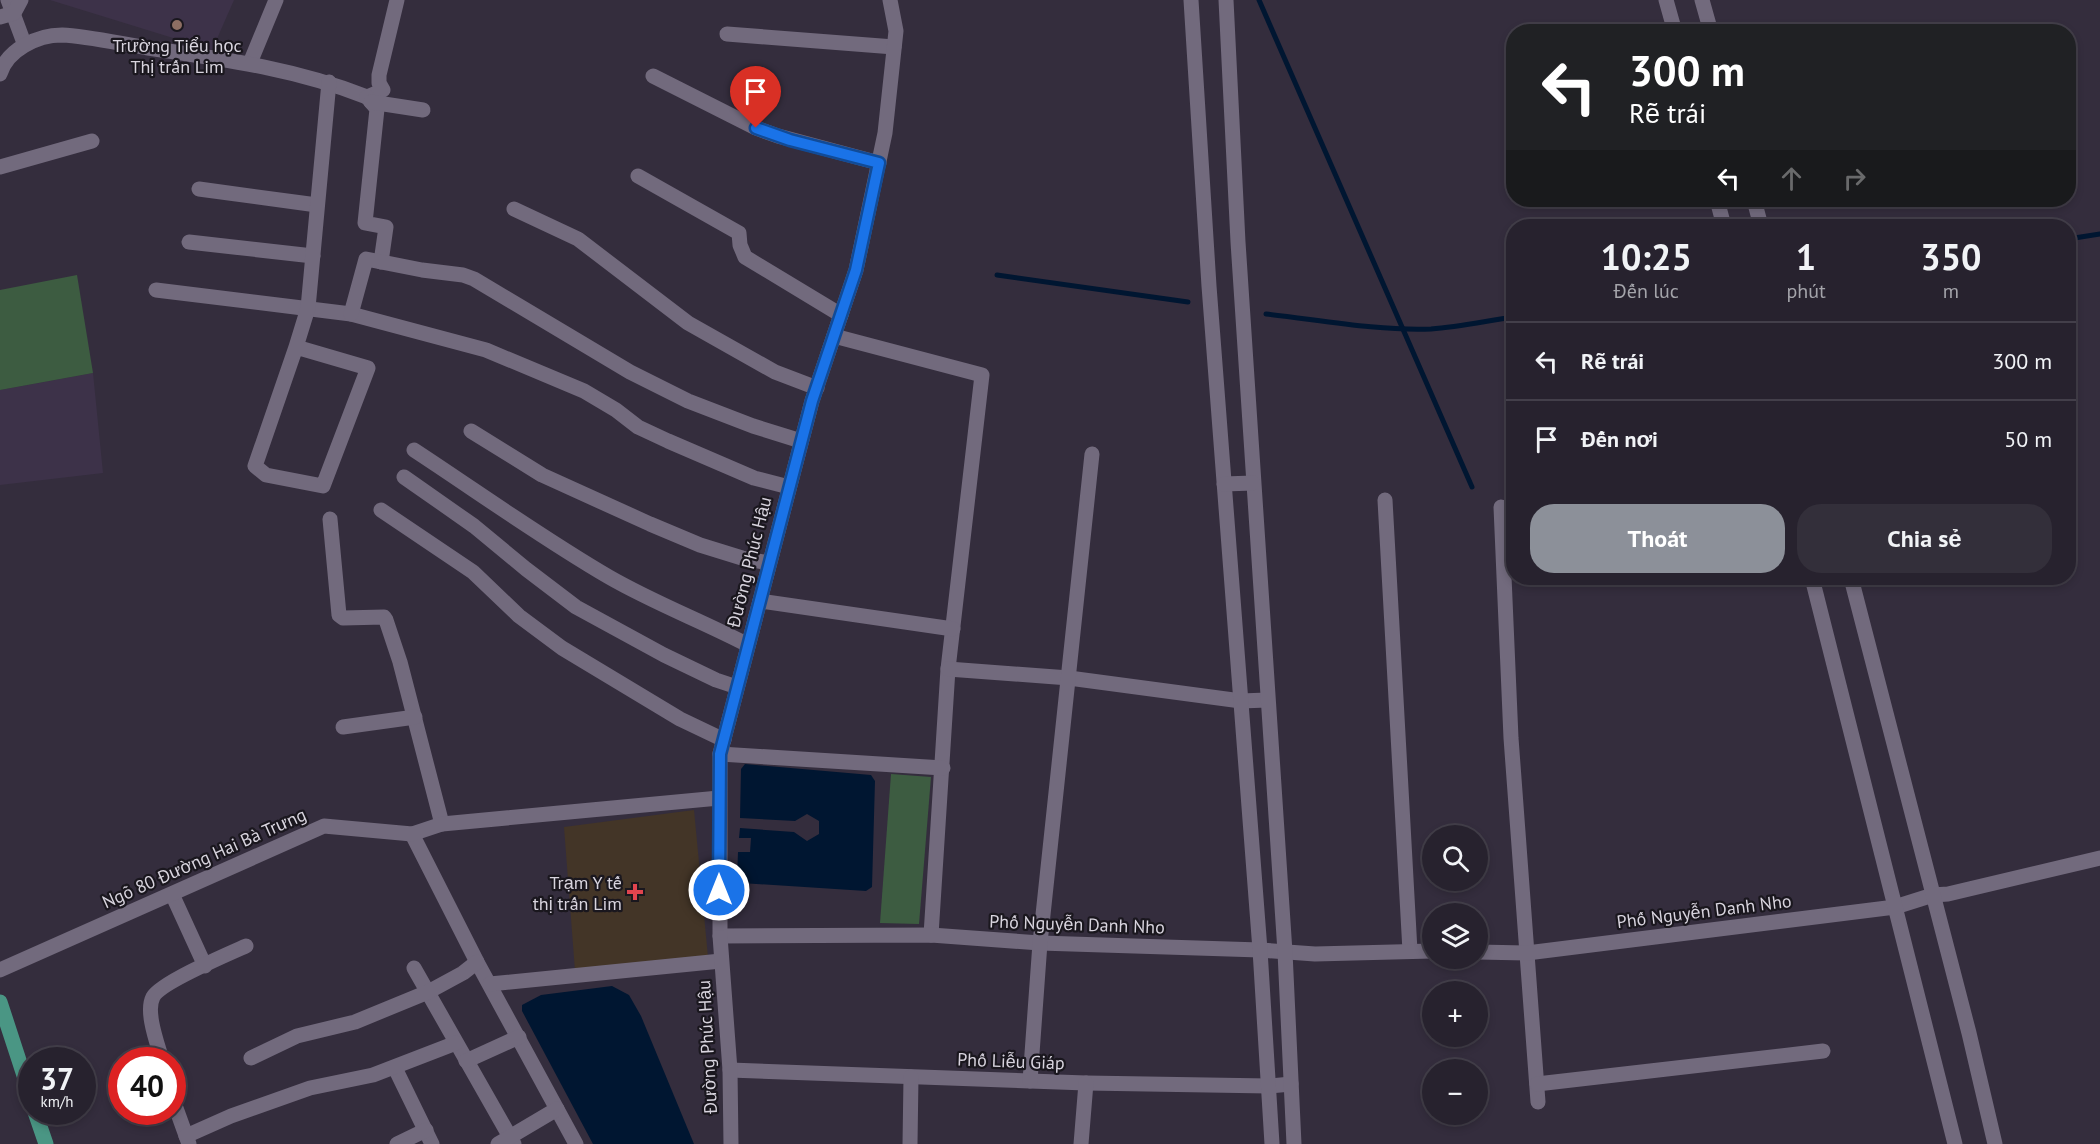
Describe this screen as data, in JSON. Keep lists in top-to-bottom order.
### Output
{
  "streets": {
    "street": [
      "Đường Phúc Hậu",
      "Ngõ 80 Đường Hai Bà Trưng",
      "Phố Nguyễn Danh Nho",
      "Phố Liễu Giáp"
    ]
  },
  "crossings": [
    ["Đường Phúc Hậu", "Ngõ 80 Đường Hai Bà Trưng"],
    ["Đường Phúc Hậu", "Phố Nguyễn Danh Nho"],
    ["Đường Phúc Hậu", "Phố Liễu Giáp"]
  ],
  "places": {
    "other": ["Trường Tiểu học Thị trấn Lim"],
    "health": ["Trạm Y tế thị trấn Lim"]
  },
  "page": {
    "turn": ["300 m", "Rẽ trái"],
    "eta": [
      "10:25",
      "Đến lúc",
      "1",
      "phút",
      "350",
      "m"
    ],
    "list": [
      {
        "name": "Rẽ trái",
        "value": "300 m"
      },
      {
        "name": "Đến nơi",
        "value": "50 m"
      }
    ],
    "buttons": ["Thoát", "Chia sẻ"],
    "map_buttons": ["+", "−"],
    "speed": "37 km/h",
    "limit": "40"
  }
}
